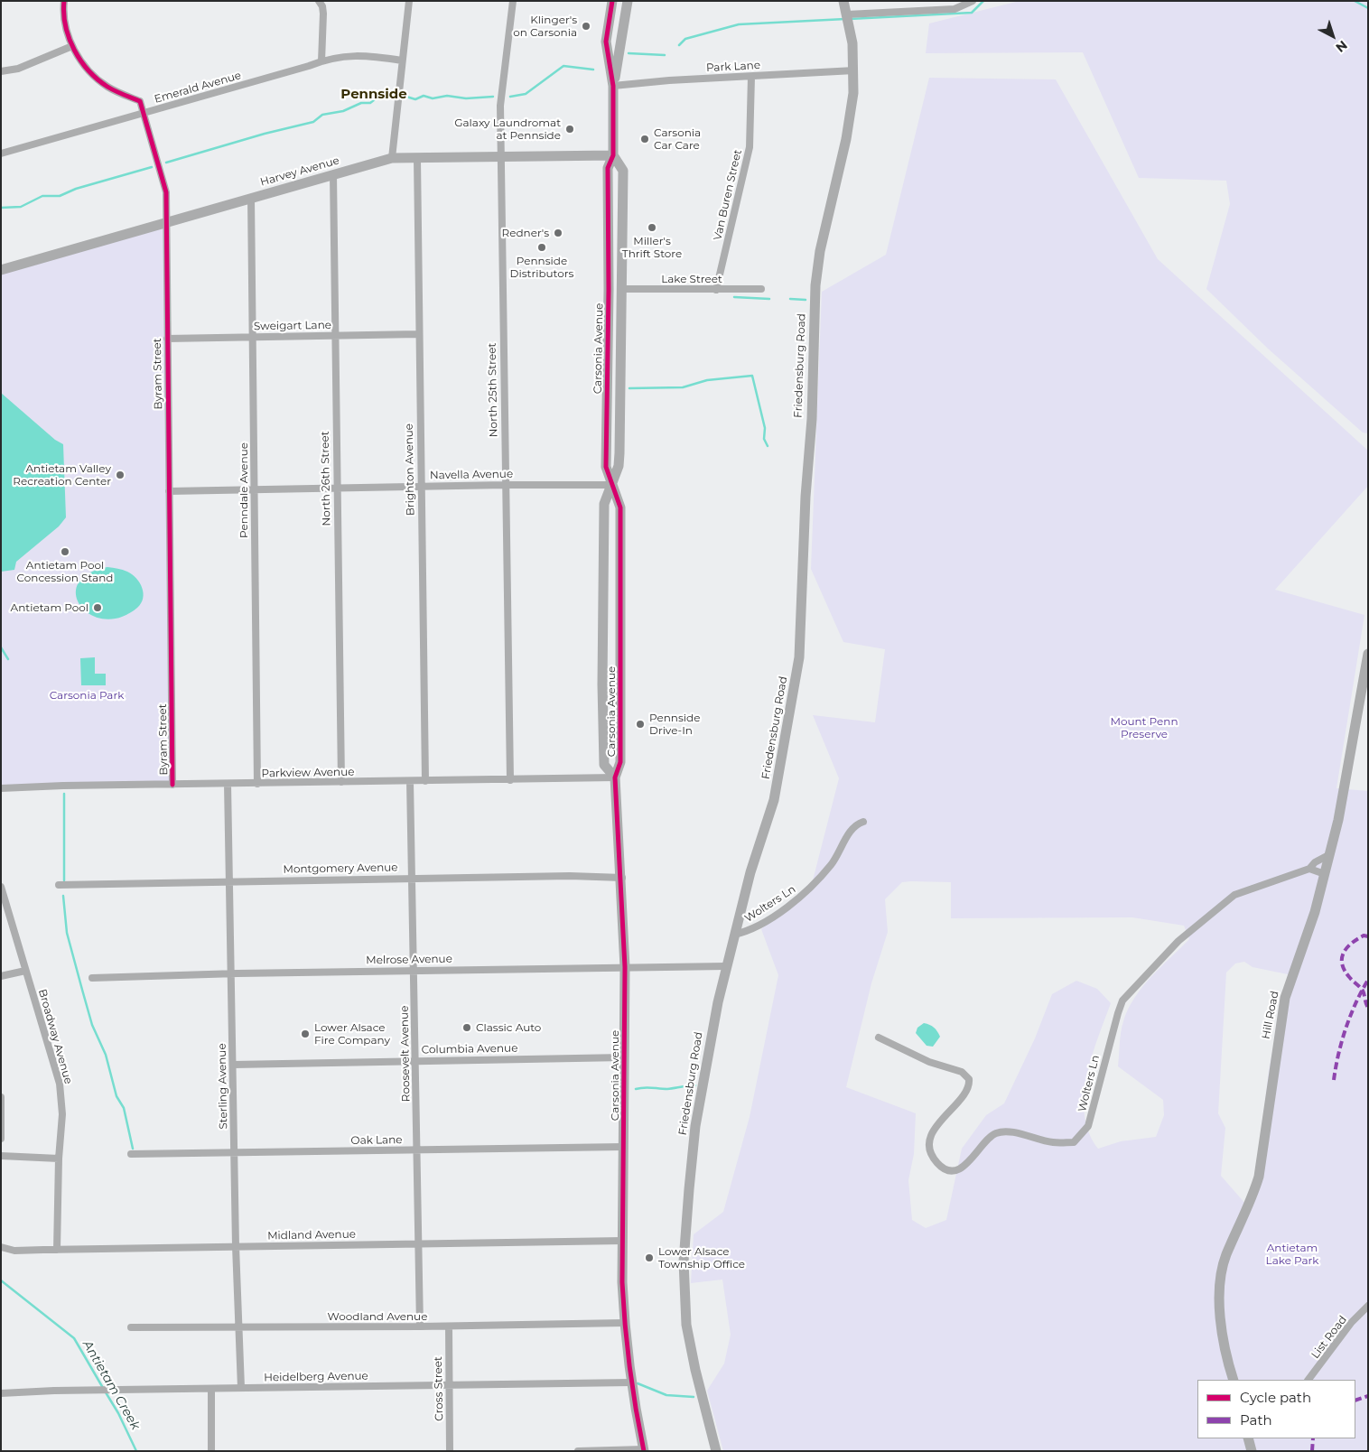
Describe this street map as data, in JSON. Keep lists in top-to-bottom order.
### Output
{
  "streets": {
    "street": [
      "Park Lane",
      "Emerald Avenue",
      "Harvey Avenue",
      "Van Buren Street",
      "Lake Street",
      "Sweigart Lane",
      "Carsonia Avenue",
      "Friedensburg Road",
      "Byram Street",
      "North 25th Street",
      "Brighton Avenue",
      "Navella Avenue",
      "North 26th Street",
      "Penndale Avenue",
      "Parkview Avenue",
      "Montgomery Avenue",
      "Wolters Ln",
      "Melrose Avenue",
      "Hill Road",
      "Broadway Avenue",
      "Columbia Avenue",
      "Roosevelt Avenue",
      "Sterling Avenue",
      "Oak Lane",
      "Midland Avenue",
      "Woodland Avenue",
      "List Road",
      "Heidelberg Avenue",
      "Cross Street"
    ]
  },
  "crossings": [
    ["Park Lane", "Van Buren Street"],
    ["Park Lane", "Carsonia Avenue"],
    ["Park Lane", "Friedensburg Road"],
    ["Emerald Avenue", "Byram Street"],
    ["Harvey Avenue", "Carsonia Avenue"],
    ["Harvey Avenue", "Byram Street"],
    ["Harvey Avenue", "North 25th Street"],
    ["Harvey Avenue", "Brighton Avenue"],
    ["Harvey Avenue", "North 26th Street"],
    ["Harvey Avenue", "Penndale Avenue"],
    ["Van Buren Street", "Lake Street"],
    ["Lake Street", "Carsonia Avenue"],
    ["Sweigart Lane", "Byram Street"],
    ["Sweigart Lane", "Brighton Avenue"],
    ["Sweigart Lane", "North 26th Street"],
    ["Sweigart Lane", "Penndale Avenue"],
    ["Carsonia Avenue", "Navella Avenue"],
    ["Carsonia Avenue", "Parkview Avenue"],
    ["Carsonia Avenue", "Montgomery Avenue"],
    ["Carsonia Avenue", "Melrose Avenue"],
    ["Carsonia Avenue", "Columbia Avenue"],
    ["Carsonia Avenue", "Oak Lane"],
    ["Carsonia Avenue", "Midland Avenue"],
    ["Carsonia Avenue", "Woodland Avenue"],
    ["Carsonia Avenue", "Heidelberg Avenue"],
    ["Friedensburg Road", "Wolters Ln"],
    ["Friedensburg Road", "Melrose Avenue"],
    ["Byram Street", "Navella Avenue"],
    ["Byram Street", "Parkview Avenue"],
    ["North 25th Street", "Navella Avenue"],
    ["North 25th Street", "Parkview Avenue"],
    ["Brighton Avenue", "Navella Avenue"],
    ["Brighton Avenue", "Parkview Avenue"],
    ["Navella Avenue", "North 26th Street"],
    ["Navella Avenue", "Penndale Avenue"],
    ["North 26th Street", "Parkview Avenue"],
    ["Penndale Avenue", "Parkview Avenue"],
    ["Parkview Avenue", "Roosevelt Avenue"],
    ["Parkview Avenue", "Sterling Avenue"],
    ["Montgomery Avenue", "Roosevelt Avenue"],
    ["Montgomery Avenue", "Sterling Avenue"],
    ["Melrose Avenue", "Roosevelt Avenue"],
    ["Melrose Avenue", "Sterling Avenue"],
    ["Broadway Avenue", "Midland Avenue"],
    ["Columbia Avenue", "Roosevelt Avenue"],
    ["Columbia Avenue", "Sterling Avenue"],
    ["Roosevelt Avenue", "Oak Lane"],
    ["Roosevelt Avenue", "Midland Avenue"],
    ["Roosevelt Avenue", "Woodland Avenue"],
    ["Sterling Avenue", "Oak Lane"],
    ["Sterling Avenue", "Midland Avenue"],
    ["Sterling Avenue", "Woodland Avenue"],
    ["Sterling Avenue", "Heidelberg Avenue"],
    ["Woodland Avenue", "Cross Street"],
    ["Heidelberg Avenue", "Cross Street"]
  ],
  "districts": ["Pennside"],
  "water": ["Antietam Creek"],
  "parks": ["Carsonia Park", "Mount Penn Preserve", "Antietam Lake Park"],
  "places": [
    "Klinger's on Carsonia",
    "Galaxy Laundromat at Pennside",
    "Carsonia Car Care",
    "Miller's Thrift Store",
    "Redner's",
    "Pennside Distributors",
    "Antietam Valley Recreation Center",
    "Antietam Pool Concession Stand",
    "Antietam Pool",
    "Pennside Drive-In",
    "Classic Auto",
    "Lower Alsace Fire Company",
    "Lower Alsace Township Office"
  ],
  "legend": ["Cycle path", "Path"],
  "north": "bottom right"
}
